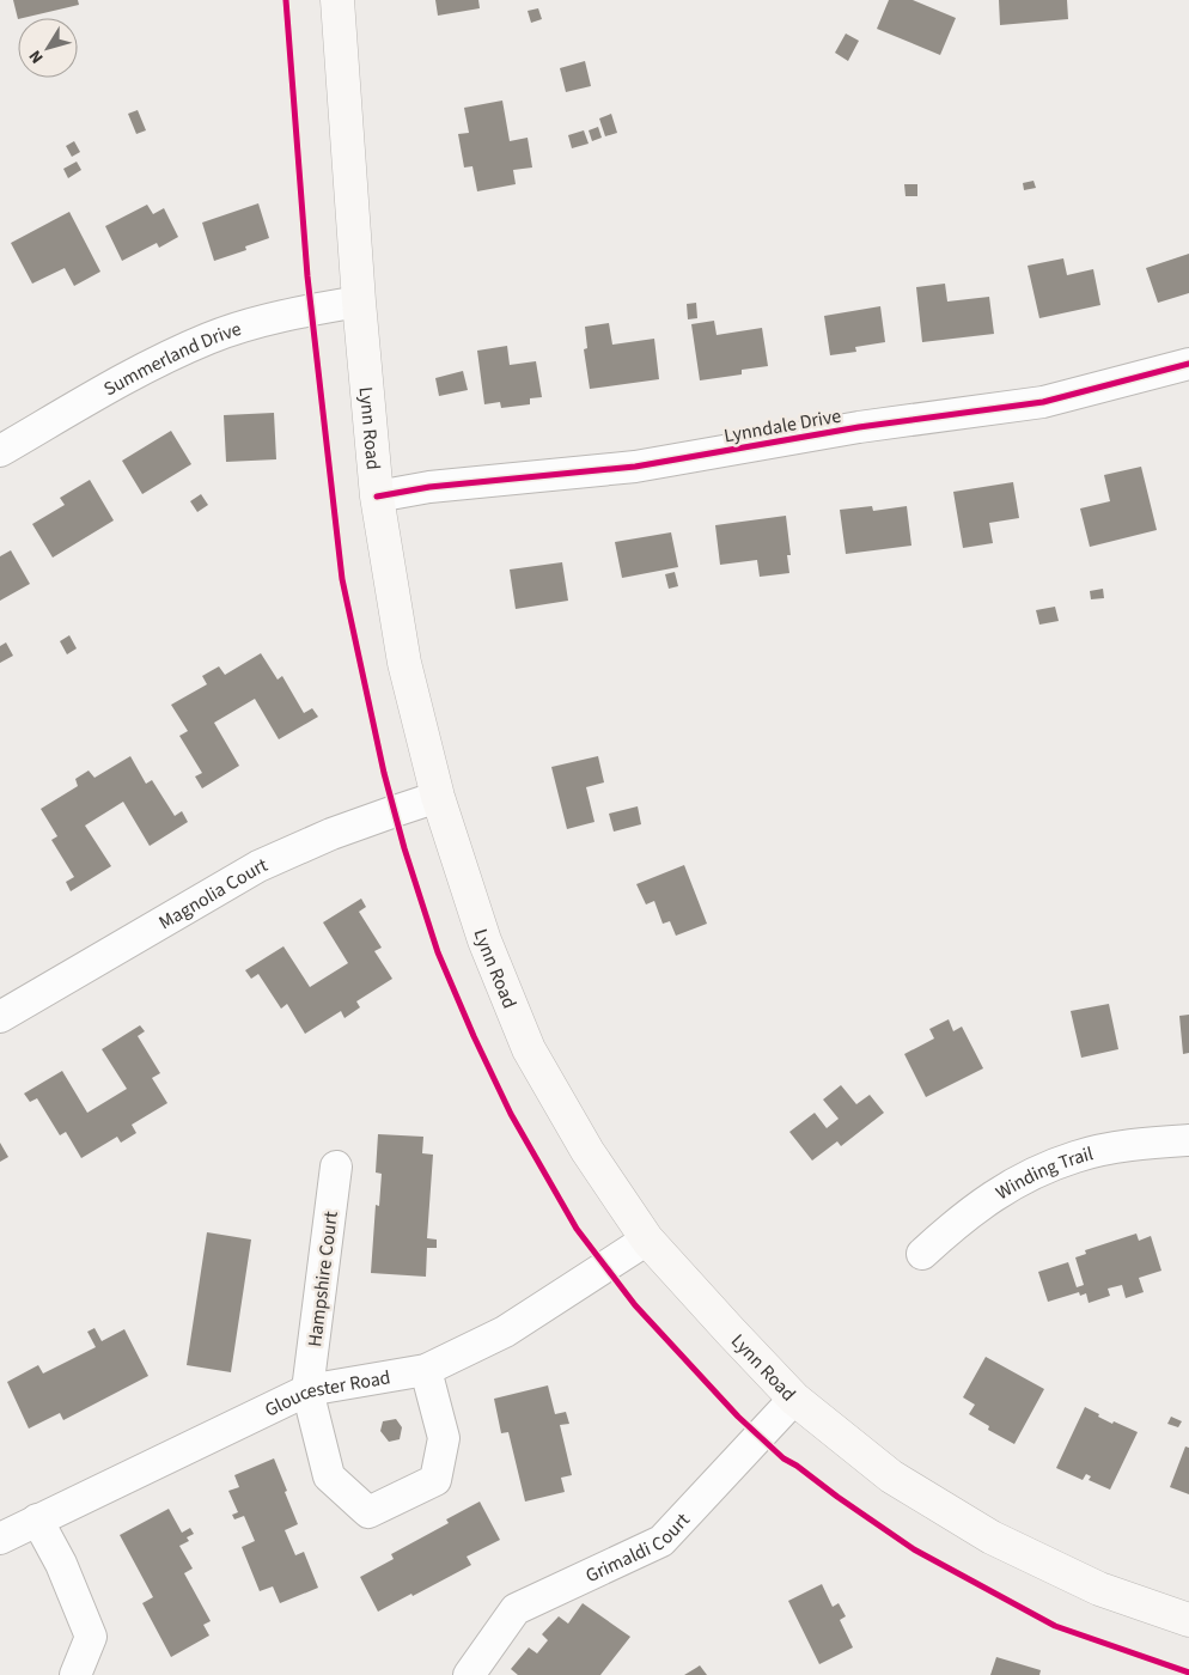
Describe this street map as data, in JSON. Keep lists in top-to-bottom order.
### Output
{
  "streets": {
    "main road": ["Lynn Road"],
    "street": [
      "Summerland Drive",
      "Lynndale Drive",
      "Magnolia Court",
      "Winding Trail",
      "Hampshire Court",
      "Gloucester Road",
      "Grimaldi Court"
    ]
  },
  "crossings": [
    ["Summerland Drive", "Lynn Road"],
    ["Lynndale Drive", "Lynn Road"],
    ["Lynn Road", "Magnolia Court"],
    ["Lynn Road", "Gloucester Road"],
    ["Lynn Road", "Grimaldi Court"],
    ["Hampshire Court", "Gloucester Road"]
  ],
  "north": "bottom left"
}
